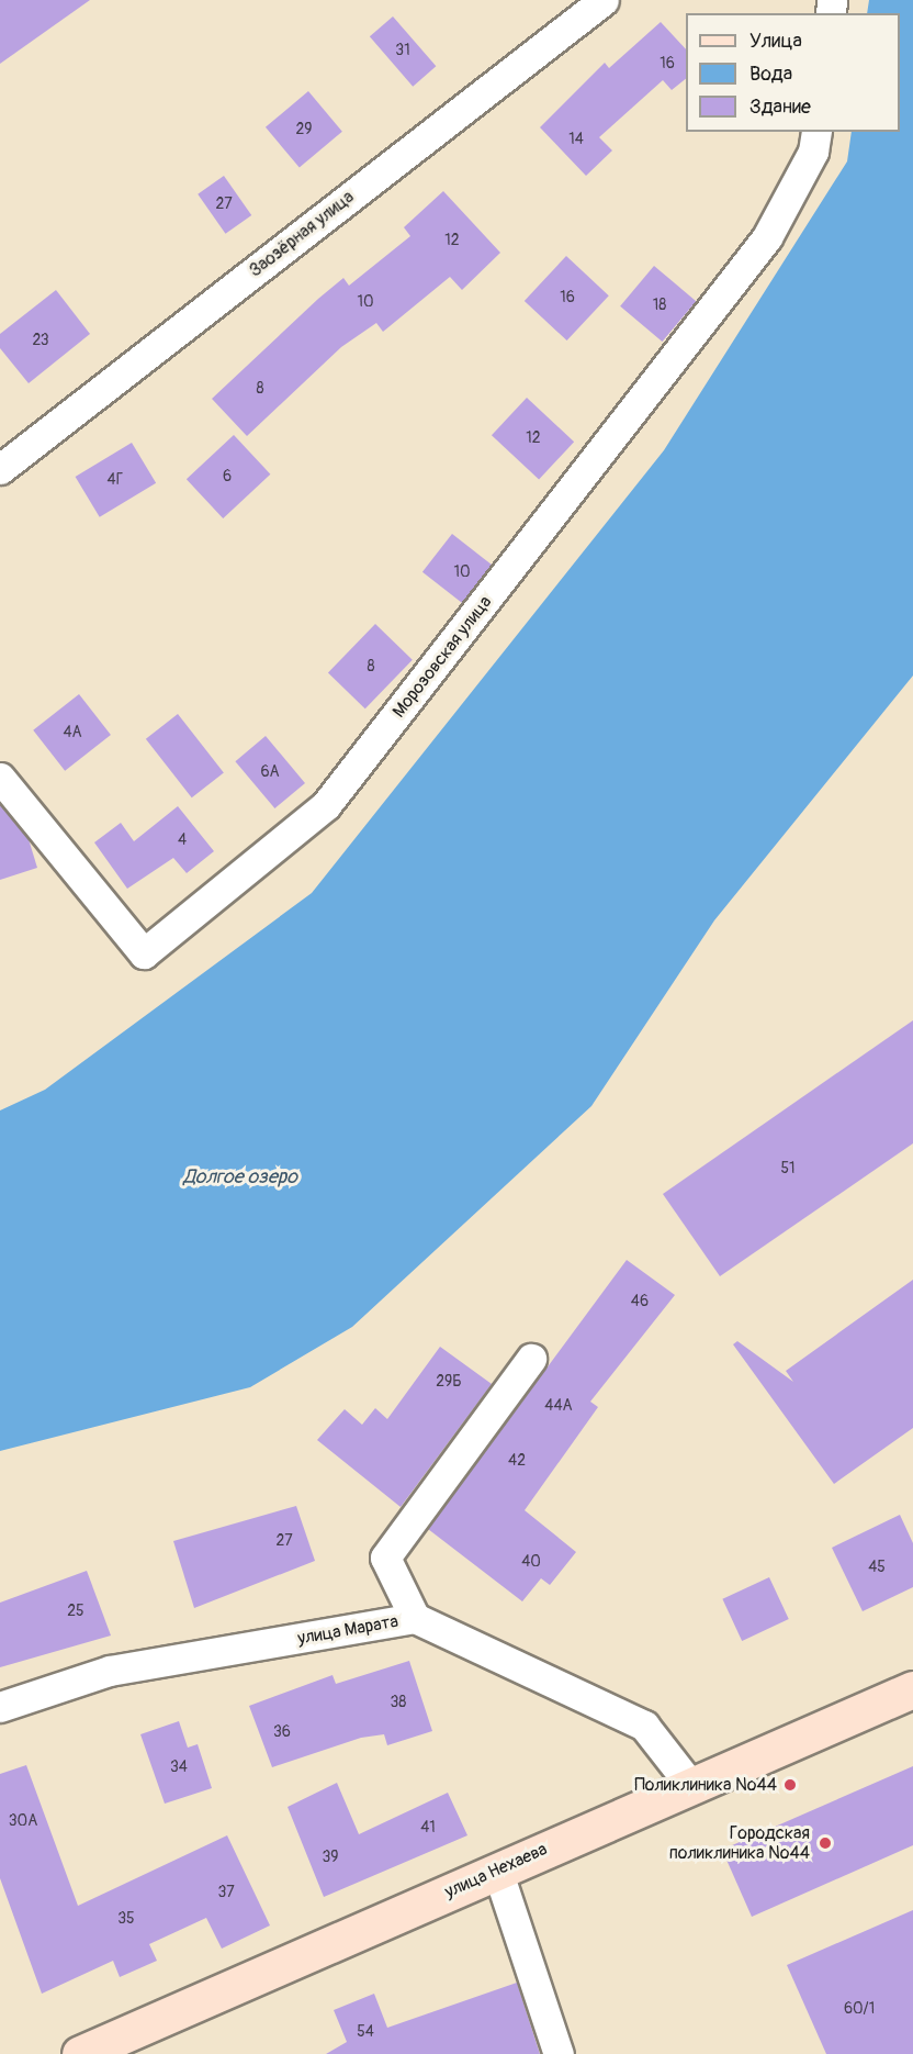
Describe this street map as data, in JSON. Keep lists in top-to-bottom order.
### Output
{
  "streets": {
    "street": [
      "Заозёрная улица",
      "Морозовская улица",
      "улица Марата",
      "улица Нехаева"
    ]
  },
  "crossings": [
    ["улица Марата", "улица Нехаева"]
  ],
  "water": ["Долгое озеро"],
  "places": ["Поликлиника №44", "Городская поликлиника №44"],
  "house_numbers": [
    "31",
    "16",
    "29",
    "14",
    "27",
    "12",
    "16",
    "10",
    "18",
    "23",
    "8",
    "12",
    "6",
    "4Г",
    "10",
    "8",
    "4А",
    "6А",
    "4",
    "51",
    "46",
    "29Б",
    "44А",
    "42",
    "27",
    "40",
    "45",
    "25",
    "38",
    "36",
    "34",
    "30А",
    "41",
    "39",
    "37",
    "35",
    "60/1",
    "54"
  ],
  "legend": ["Улица", "Вода", "Здание"]
}
